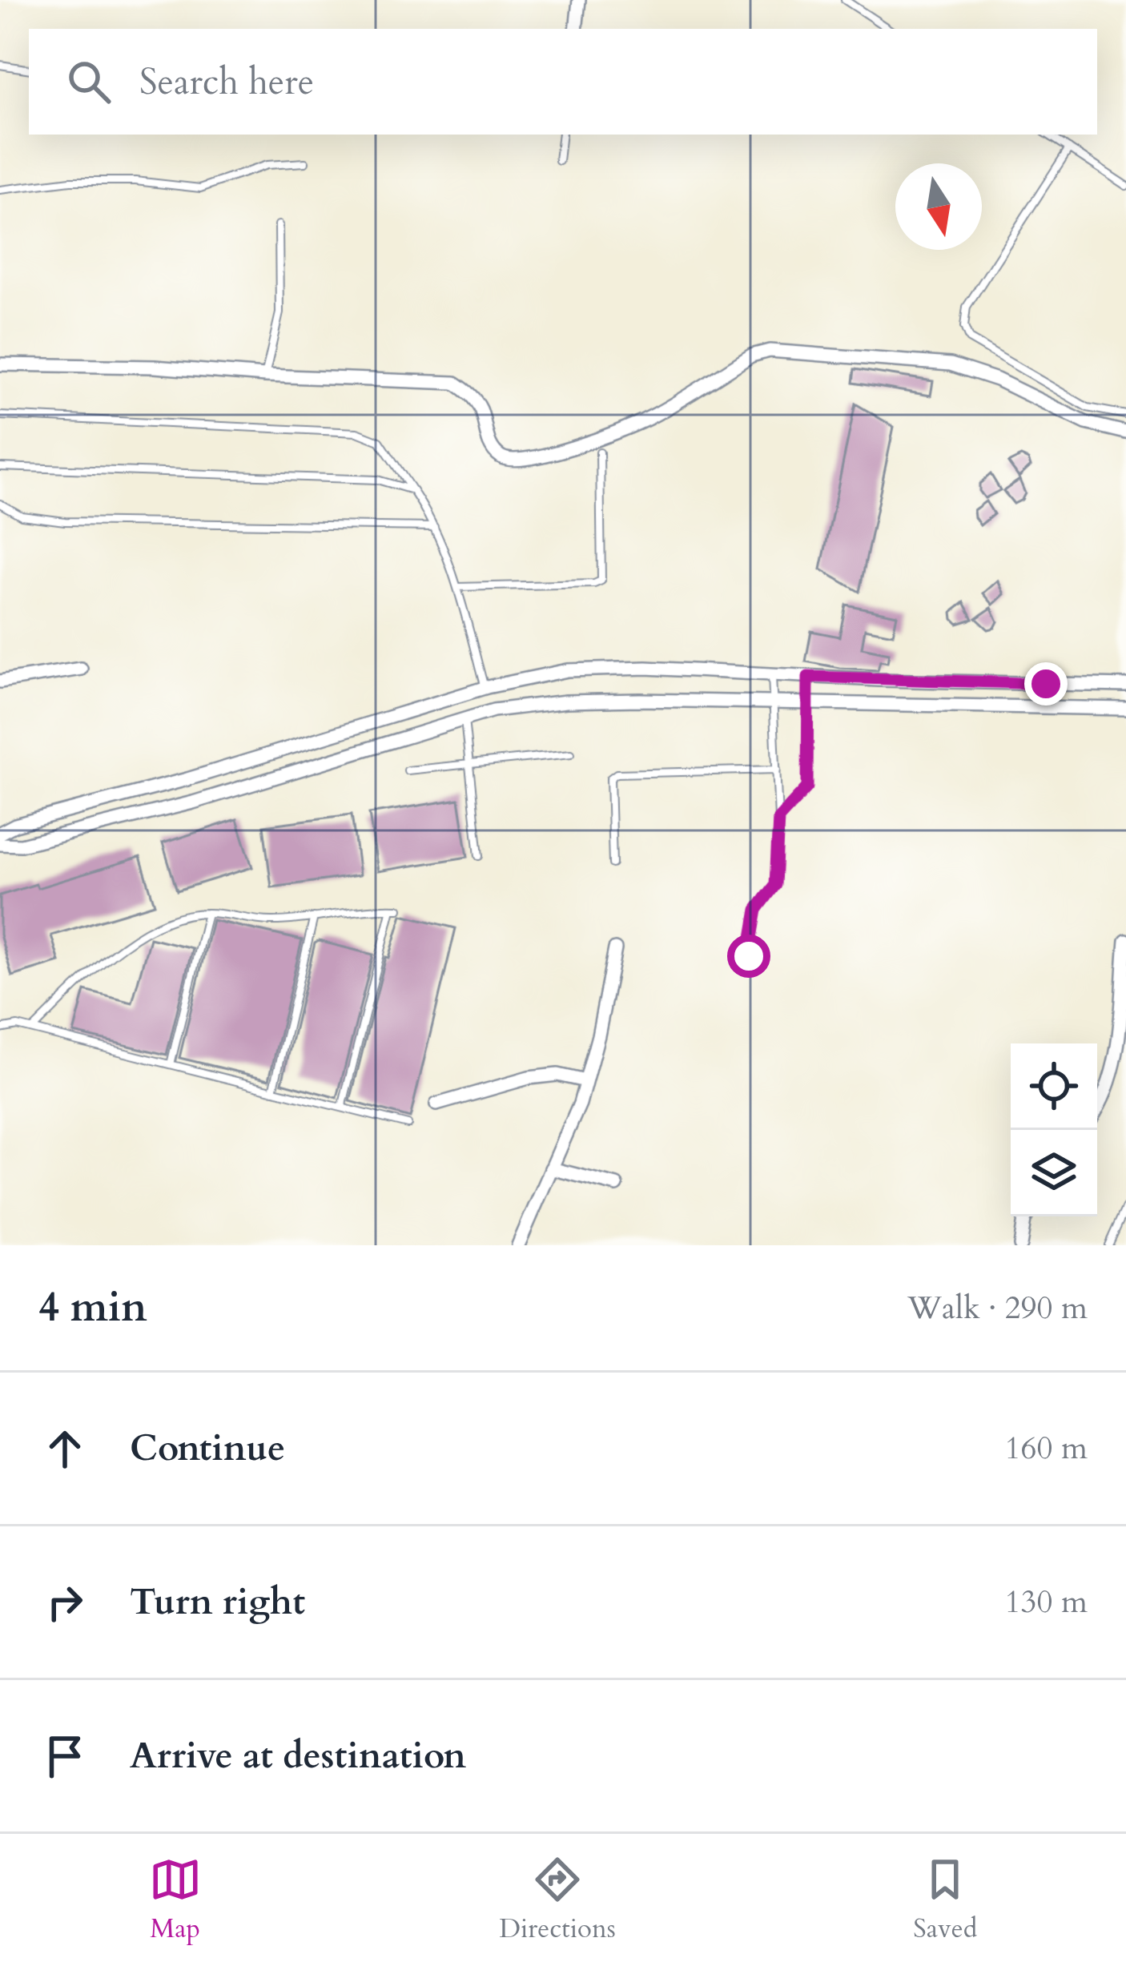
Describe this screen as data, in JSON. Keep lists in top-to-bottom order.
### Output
{
  "north": "bottom",
  "page": {
    "search": "Search here",
    "heading": ["4 min", "Walk · 290 m"],
    "list": [
      ["Continue", "160 m"],
      ["Turn right", "130 m"],
      "Arrive at destination"
    ],
    "nav": ["Map", "Directions", "Saved"]
  }
}
